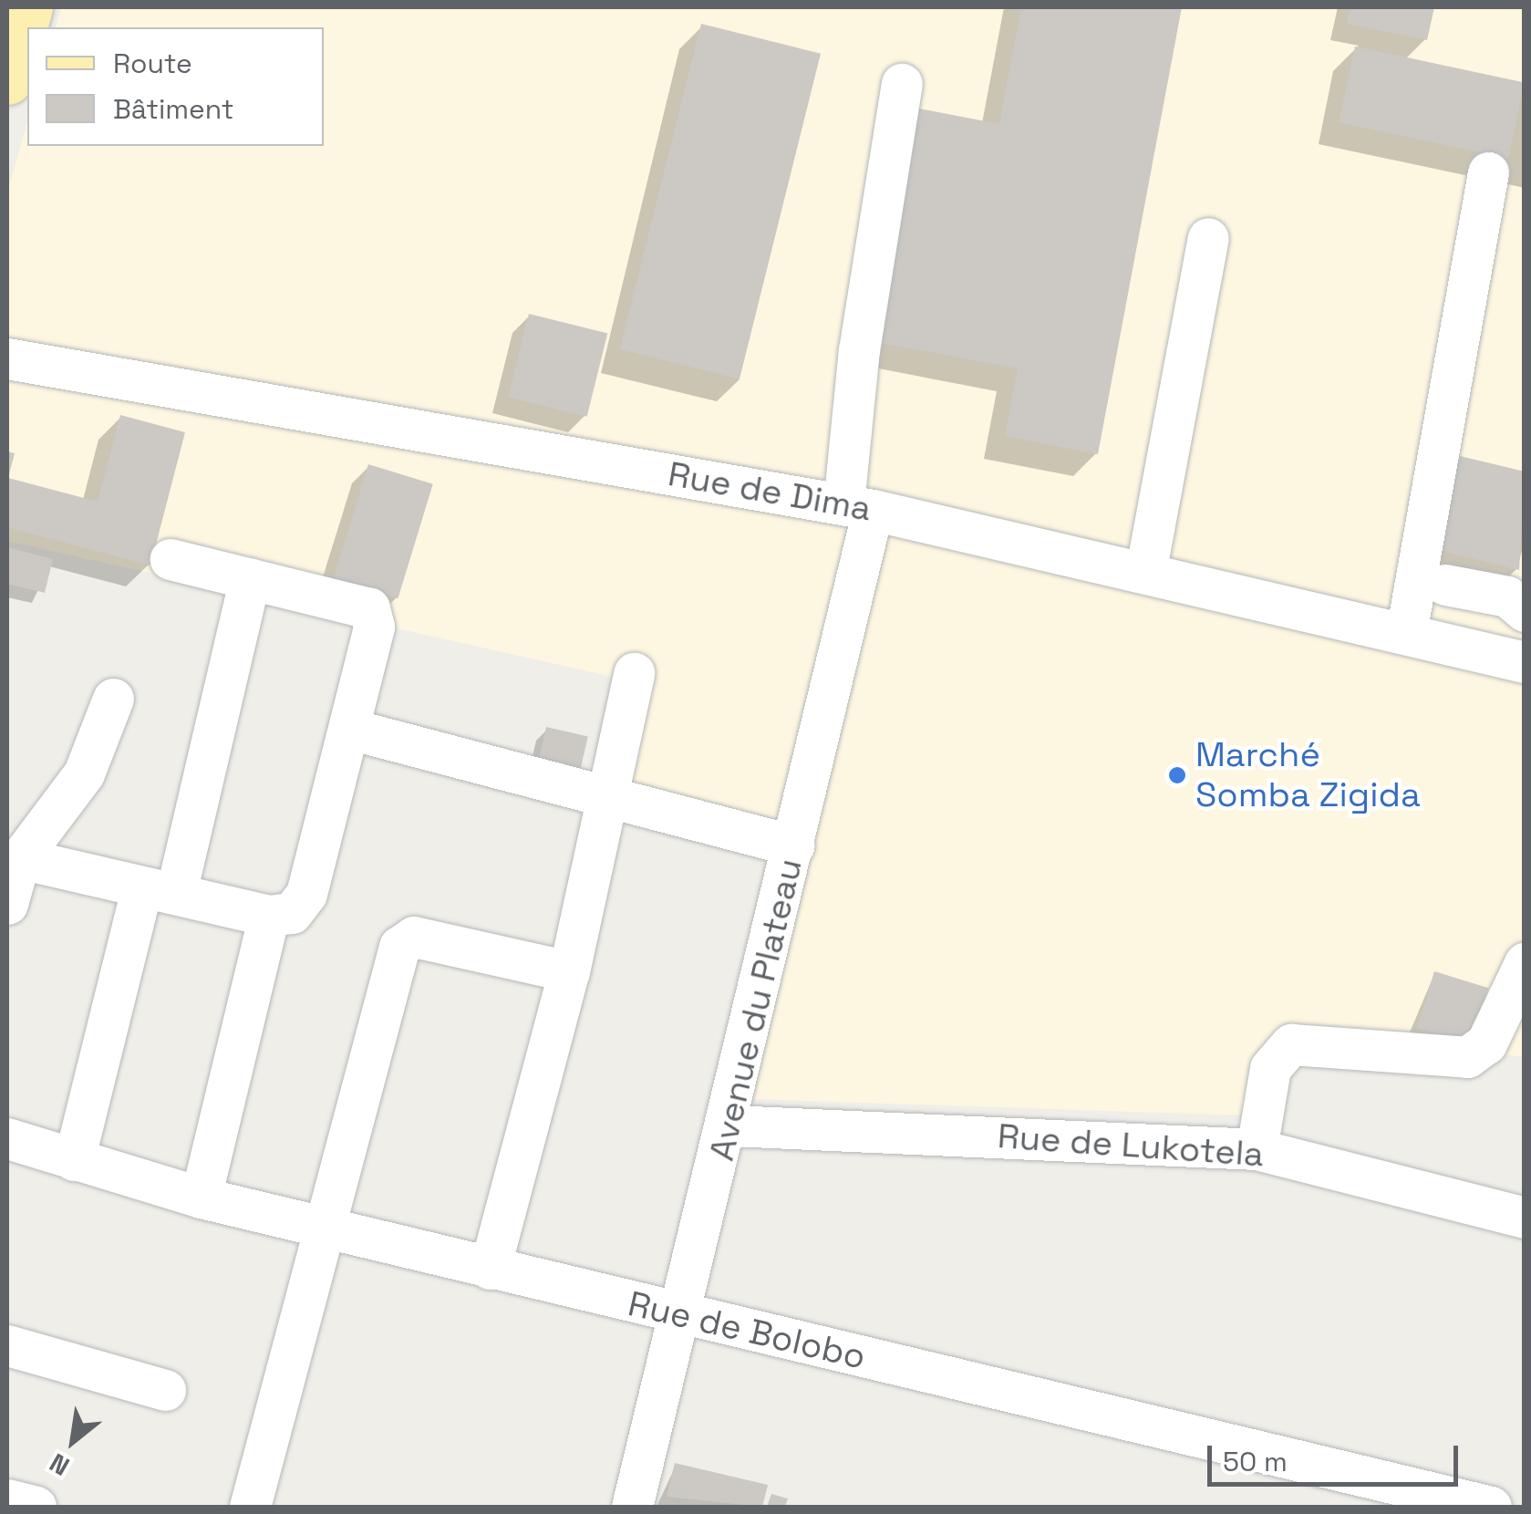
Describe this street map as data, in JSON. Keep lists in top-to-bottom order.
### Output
{
  "streets": {
    "street": [
      "Rue de Dima",
      "Avenue du Plateau",
      "Rue de Lukotela",
      "Rue de Bolobo"
    ]
  },
  "crossings": [
    ["Rue de Dima", "Avenue du Plateau"],
    ["Avenue du Plateau", "Rue de Lukotela"],
    ["Avenue du Plateau", "Rue de Bolobo"]
  ],
  "places": ["Marché Somba Zigida"],
  "legend": ["Route", "Bâtiment"],
  "scale_bar": "50 m",
  "north": "bottom left"
}
